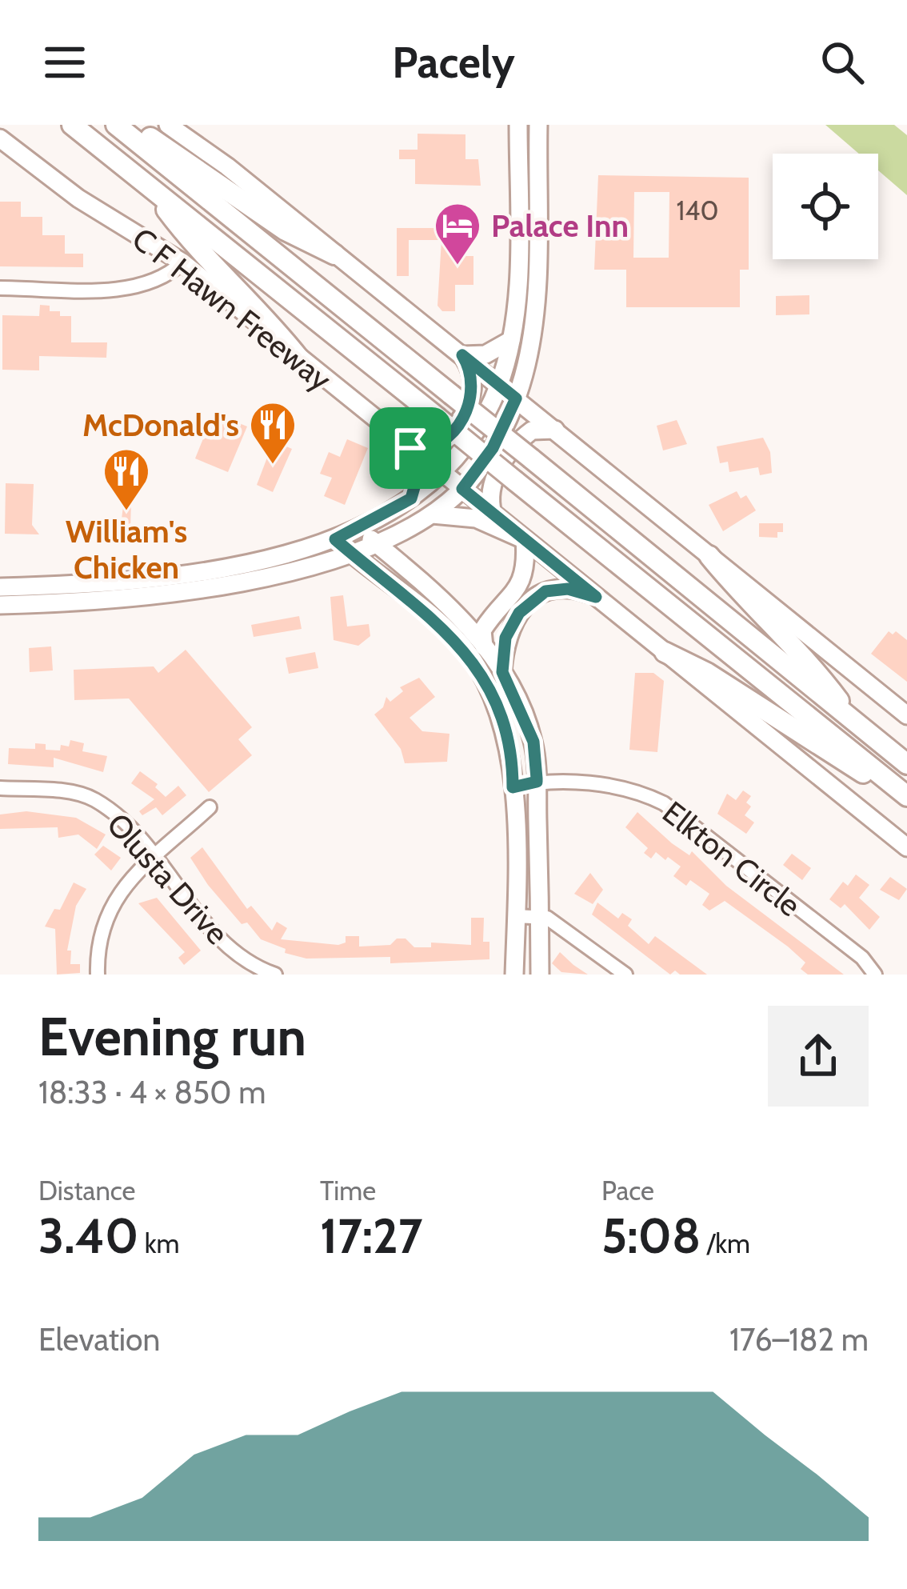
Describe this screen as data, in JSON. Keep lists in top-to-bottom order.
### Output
{
  "streets": {
    "highway": ["C F Hawn Freeway"],
    "street": ["Elkton Circle", "Olusta Drive"]
  },
  "places": {
    "hotel": ["Palace Inn"],
    "restaurant": ["McDonald's", "William's Chicken"]
  },
  "house_numbers": ["140"],
  "page": {
    "header": "Pacely",
    "heading": ["Evening run", "18:33 · 4 × 850 m"],
    "stats": [
      ["Distance", "3.40 km"],
      ["Time", "17:27"],
      ["Pace", "5:08 /km"]
    ],
    "chart": ["Elevation", "176–182 m"]
  }
}
